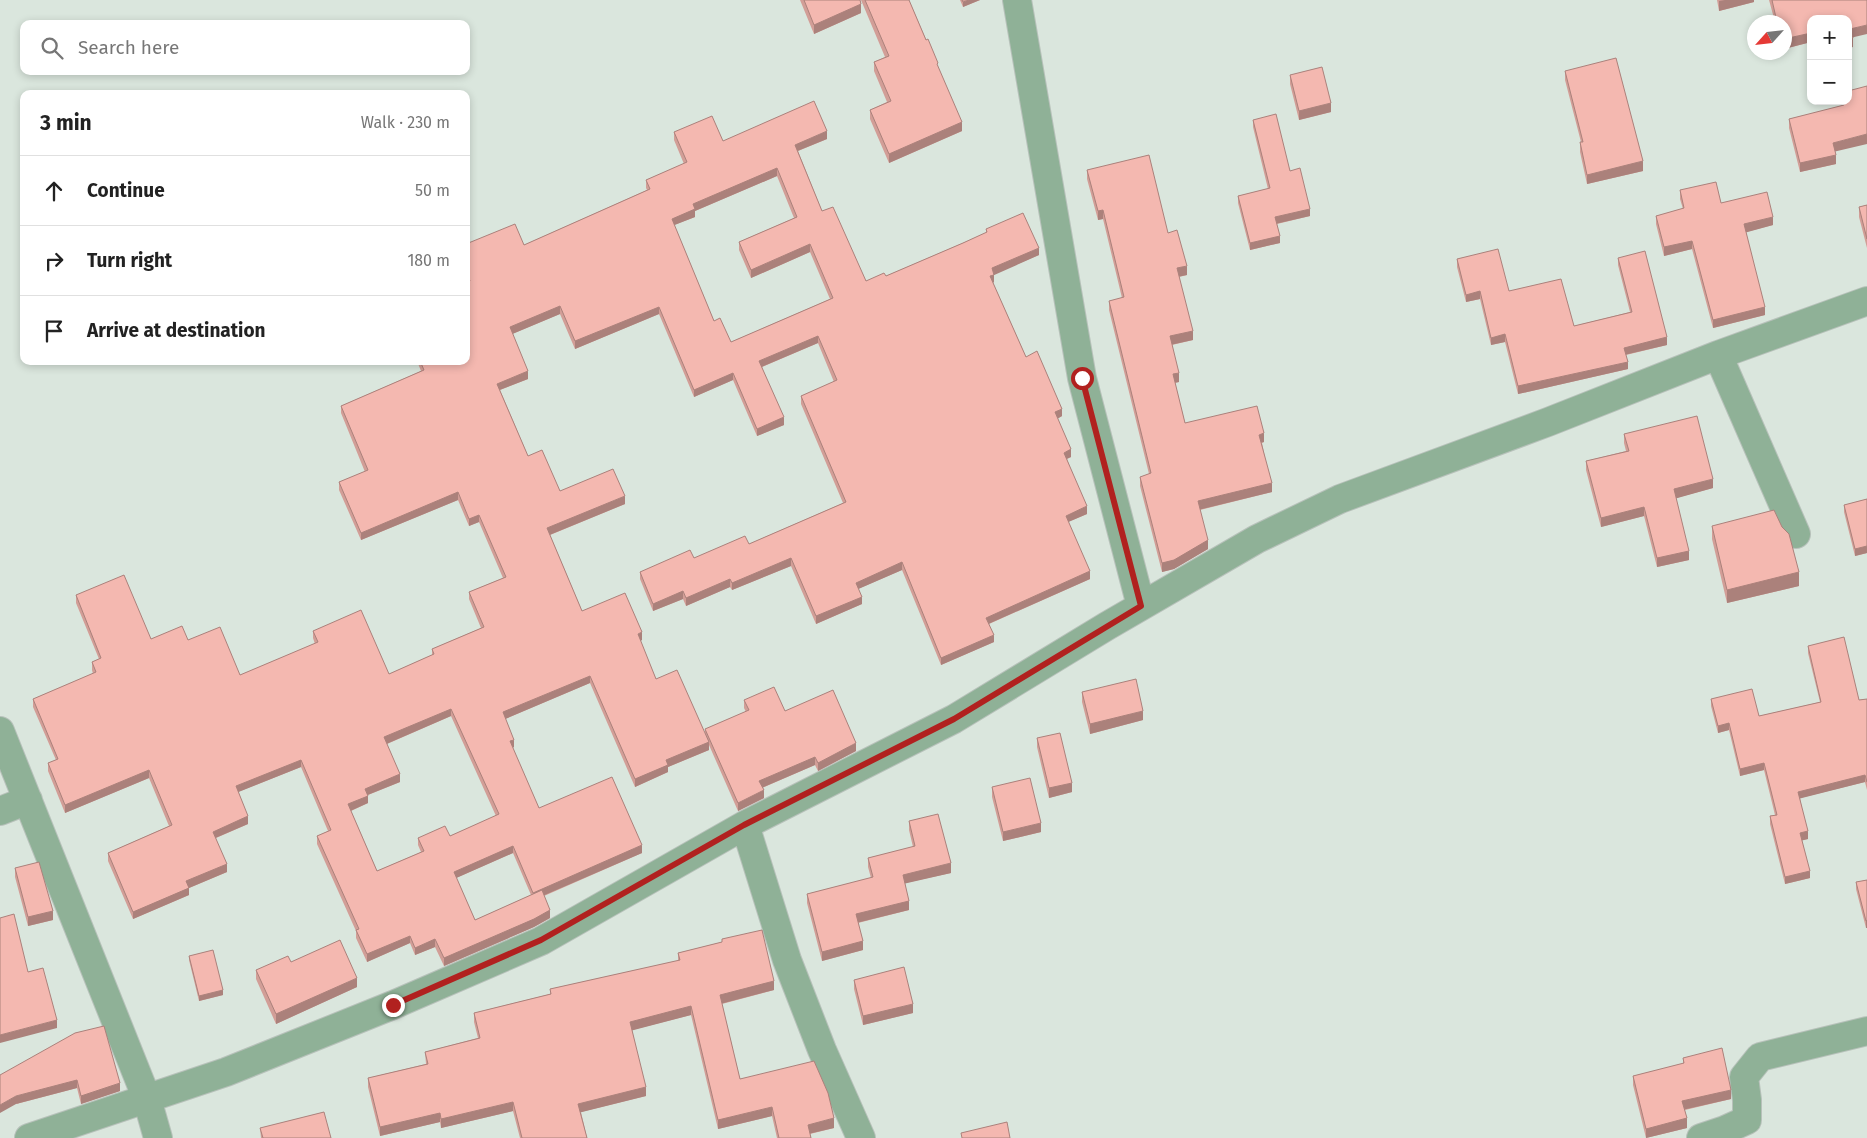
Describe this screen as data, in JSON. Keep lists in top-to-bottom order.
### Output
{
  "north": "bottom left",
  "page": {
    "map_buttons": ["+", "−"],
    "search": "Search here",
    "heading": ["3 min", "Walk · 230 m"],
    "list": [
      ["Continue", "50 m"],
      ["Turn right", "180 m"],
      "Arrive at destination"
    ]
  }
}
